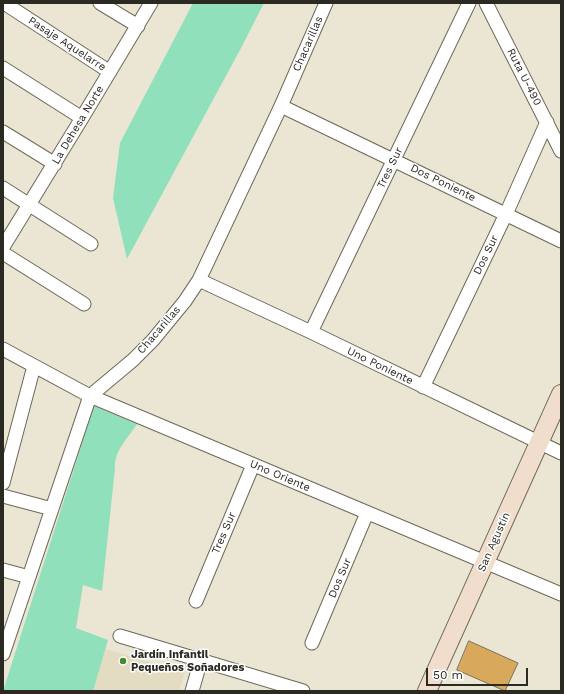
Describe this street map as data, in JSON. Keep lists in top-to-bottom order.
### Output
{
  "streets": {
    "street": [
      "Pasaje Aquelarre",
      "Chacarillas",
      "Ruta U-490",
      "La Dehesa Norte",
      "Tres Sur",
      "Dos Poniente",
      "Dos Sur",
      "Uno Poniente",
      "Uno Oriente",
      "San Agustín"
    ]
  },
  "crossings": [
    ["Pasaje Aquelarre", "La Dehesa Norte"],
    ["Chacarillas", "Dos Poniente"],
    ["Chacarillas", "Uno Poniente"],
    ["Chacarillas", "Uno Oriente"],
    ["Ruta U-490", "Dos Sur"],
    ["Tres Sur", "Dos Poniente"],
    ["Tres Sur", "Uno Poniente"],
    ["Tres Sur", "Uno Oriente"],
    ["Dos Poniente", "Dos Sur"],
    ["Dos Sur", "Uno Poniente"],
    ["Dos Sur", "Uno Oriente"],
    ["Uno Poniente", "San Agustín"],
    ["Uno Oriente", "San Agustín"]
  ],
  "places": ["Jardín Infantil Pequeños Soñadores"],
  "scale_bar": "50 m"
}
